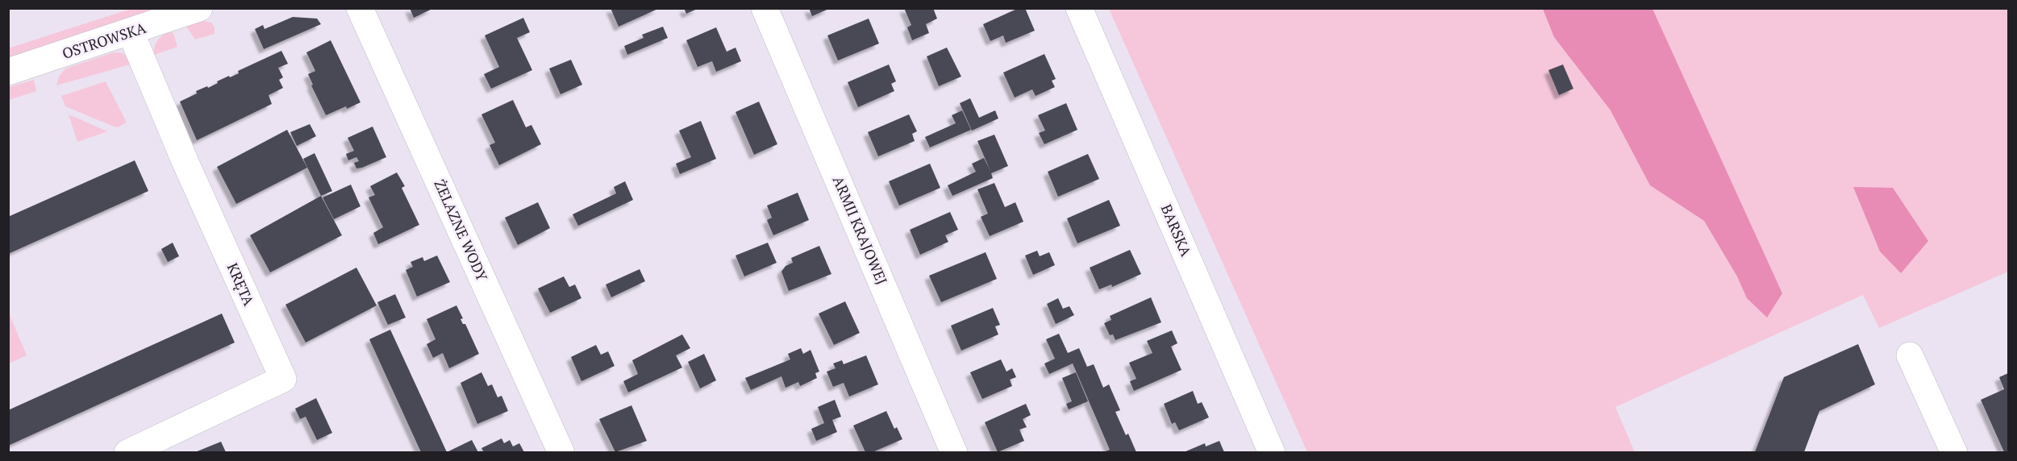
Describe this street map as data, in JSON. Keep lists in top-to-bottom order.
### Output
{
  "streets": {
    "street": [
      "OSTROWSKA",
      "ŻELAZNE WODY",
      "ARMII KRAJOWEJ",
      "BARSKA",
      "KRĘTA"
    ]
  },
  "crossings": [
    ["OSTROWSKA", "KRĘTA"]
  ]
}
